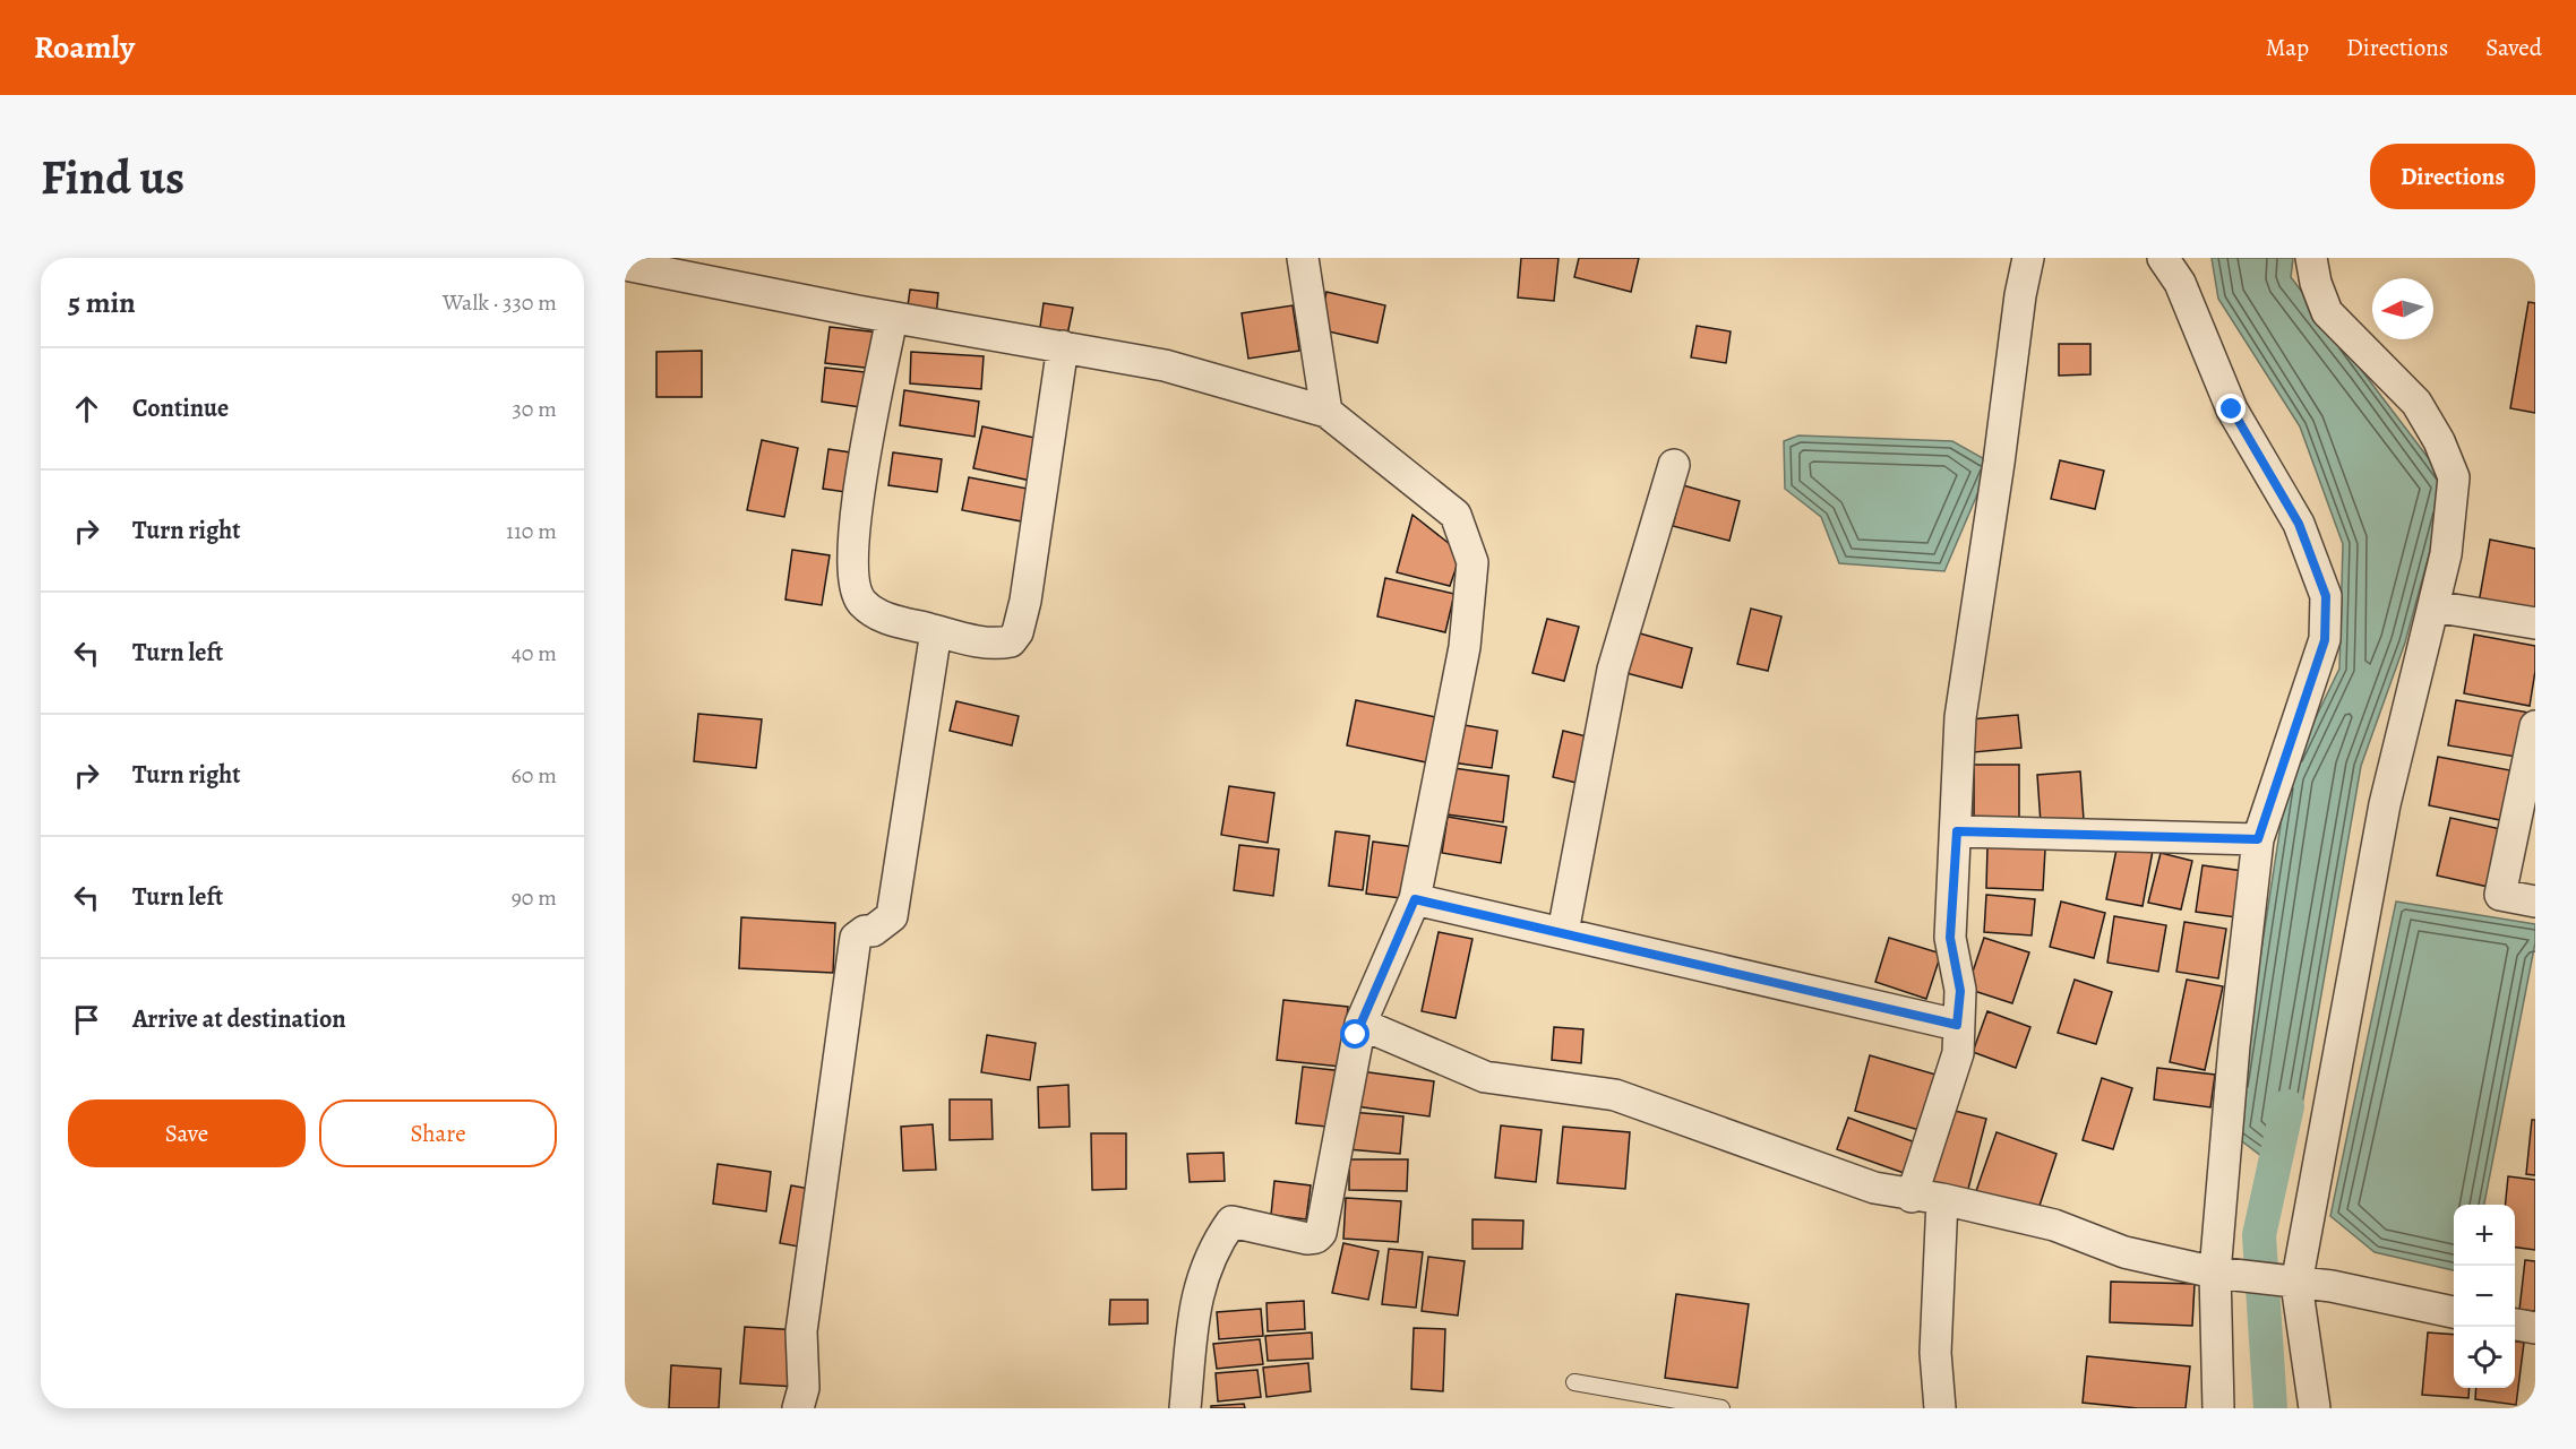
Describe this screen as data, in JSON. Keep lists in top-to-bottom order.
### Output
{
  "north": "left",
  "page": {
    "header": "Roamly",
    "nav": ["Map", "Directions", "Saved"],
    "buttons": [
      "Directions",
      ["Save", "Share"]
    ],
    "title": "Find us",
    "heading": ["5 min", "Walk · 330 m"],
    "list": [
      ["Continue", "30 m"],
      ["Turn right", "110 m"],
      ["Turn left", "40 m"],
      ["Turn right", "60 m"],
      ["Turn left", "90 m"],
      "Arrive at destination"
    ],
    "map_buttons": ["+", "−"]
  }
}
